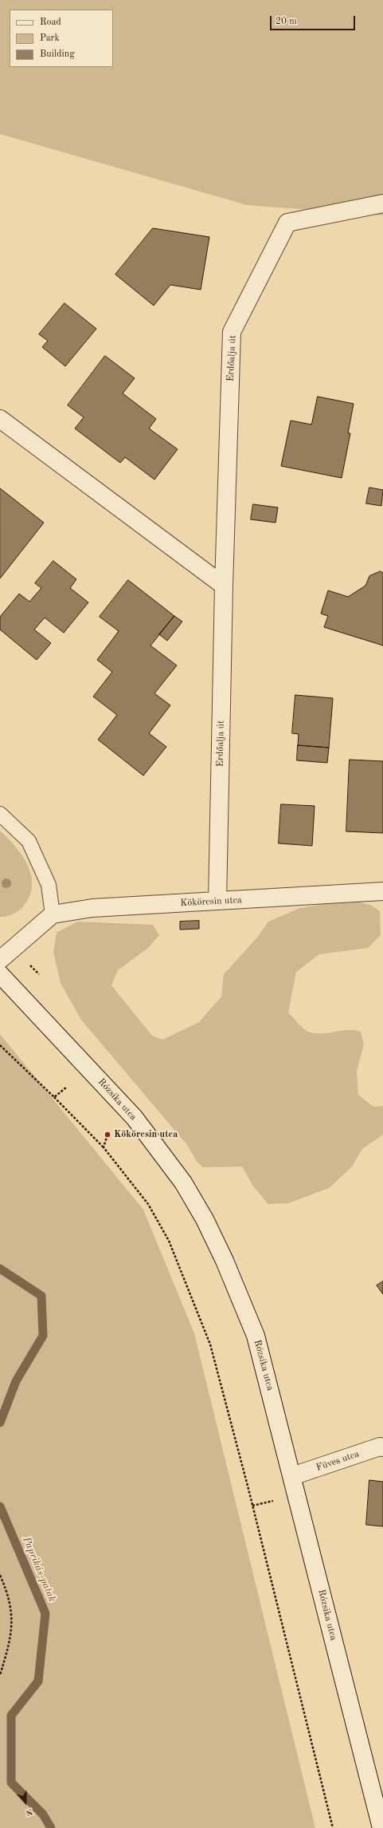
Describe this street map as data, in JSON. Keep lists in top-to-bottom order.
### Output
{
  "streets": {
    "street": [
      "Erdőalja út",
      "Kökörcsin utca",
      "Rózsika utca",
      "Füves utca"
    ]
  },
  "crossings": [
    ["Erdőalja út", "Kökörcsin utca"],
    ["Rózsika utca", "Füves utca"]
  ],
  "water": ["Paprikás-patak"],
  "places": ["Kökörcsin utca"],
  "legend": ["Road", "Park", "Building"],
  "scale_bar": "20 m",
  "north": "bottom"
}
